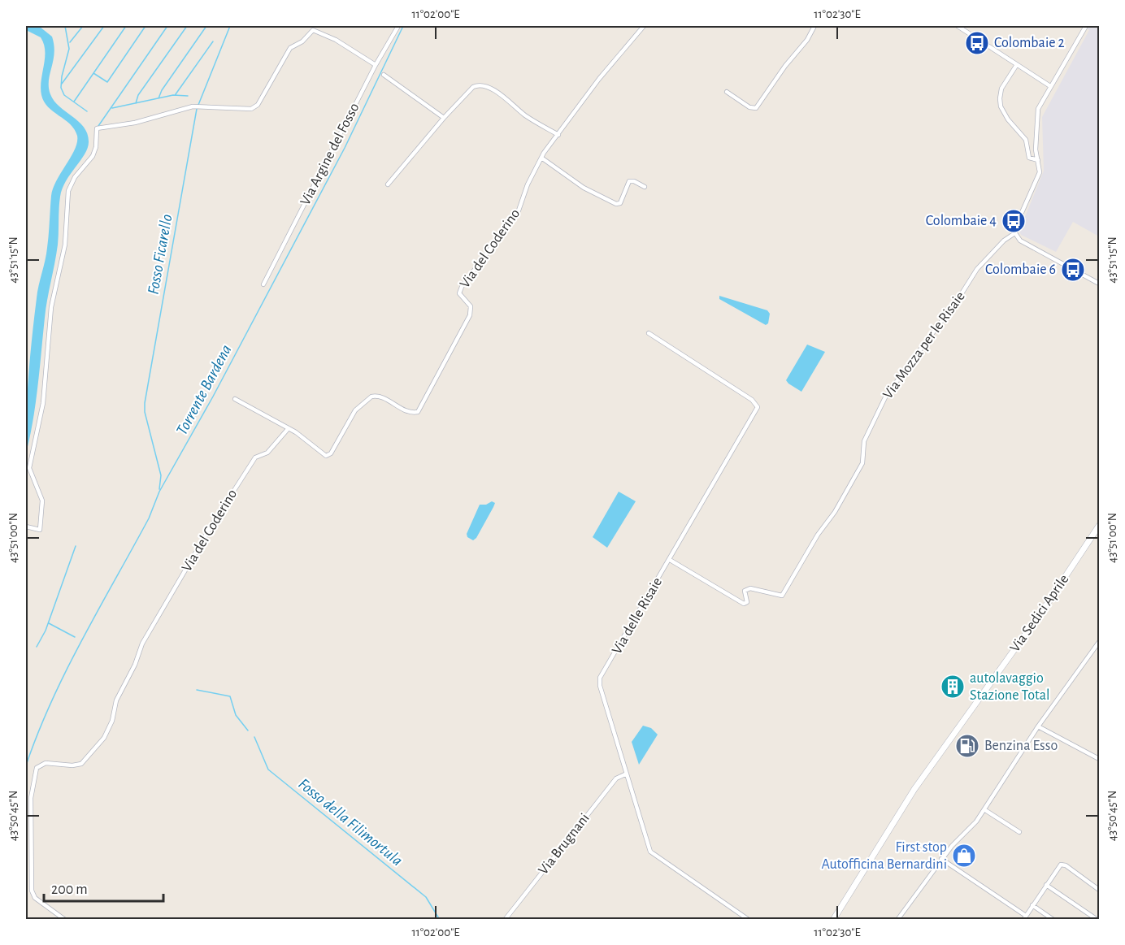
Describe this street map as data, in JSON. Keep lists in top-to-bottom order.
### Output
{
  "streets": {
    "main road": ["Via Sedici Aprile"],
    "street": [
      "Via Argine del Fosso",
      "Via del Coderino",
      "Via Mozza per le Risaie",
      "Via delle Risaie",
      "Via Brugnani"
    ]
  },
  "crossings": [
    ["Via Mozza per le Risaie", "Via delle Risaie"],
    ["Via delle Risaie", "Via Brugnani"]
  ],
  "water": ["Fosso Ficarello", "Torrente Bardena", "Fosso della Filimortula"],
  "places": {
    "bus stop": ["Colombaie 2", "Colombaie 4", "Colombaie 6"],
    "building": ["autolavaggio Stazione Total"],
    "fuel station": ["Benzina Esso"],
    "shop": ["First stop Autofficina Bernardini"]
  },
  "scale_bar": "200 m",
  "coordinates": [
    "11°02'00\"E",
    "11°02'30\"E",
    "43°51'15\"N",
    "43°51'00\"N",
    "43°50'45\"N"
  ]
}
